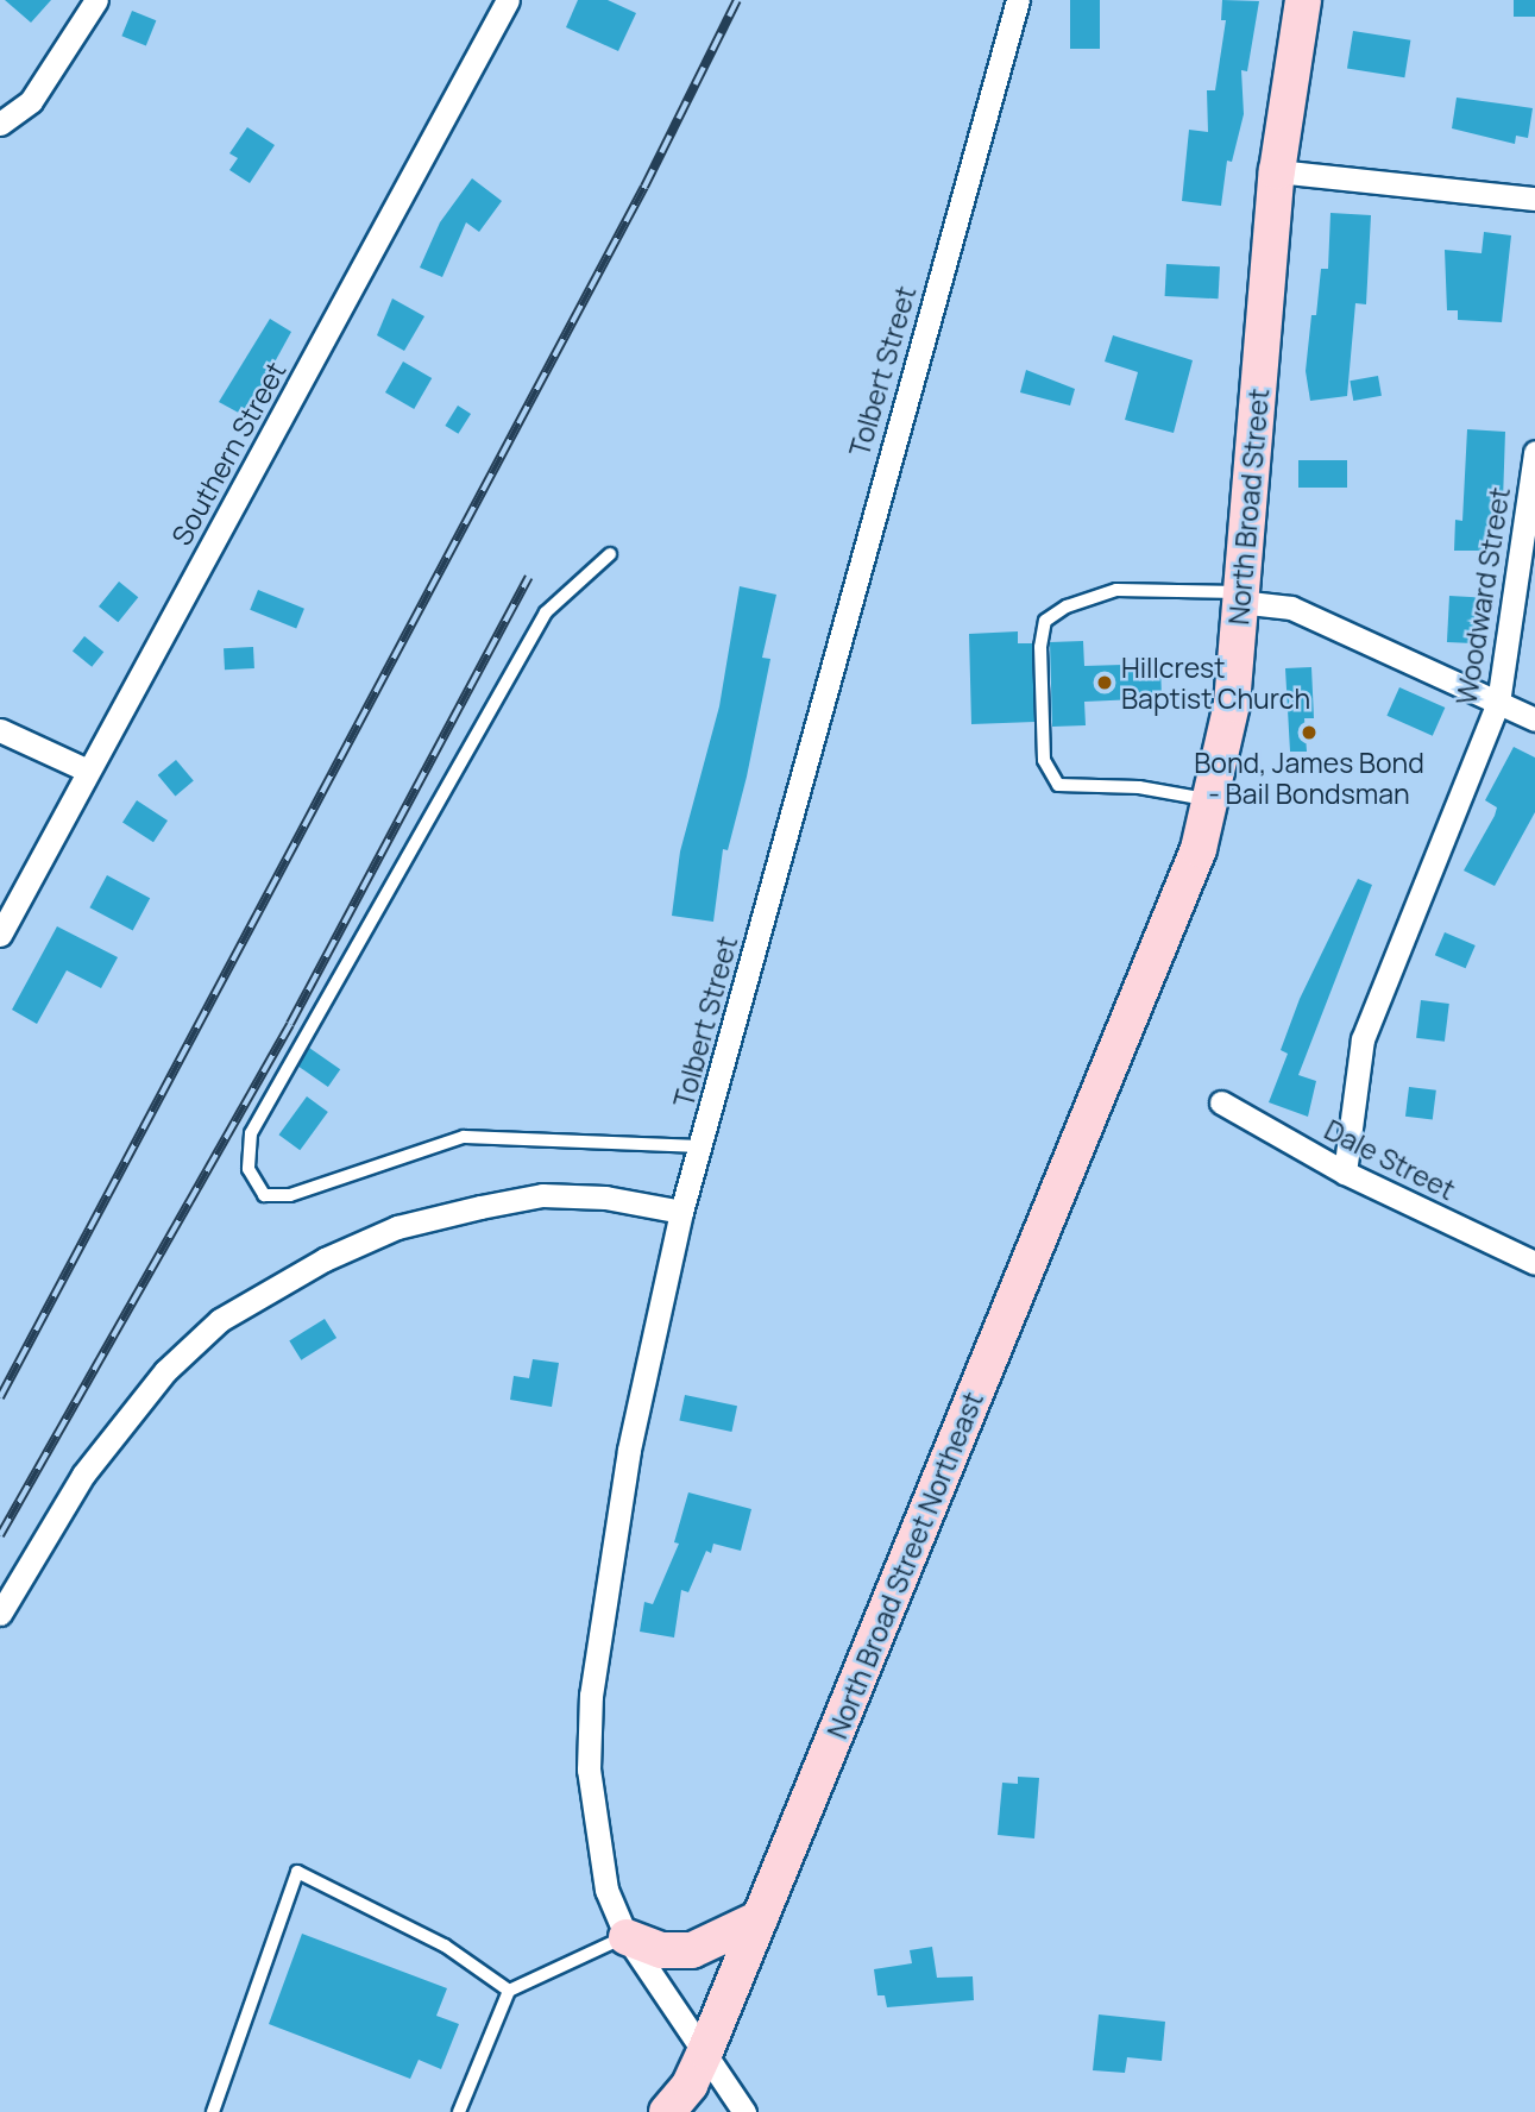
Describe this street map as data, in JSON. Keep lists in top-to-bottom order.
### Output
{
  "streets": {
    "main road": ["North Broad Street", "North Broad Street Northeast"],
    "street": [
      "Tolbert Street",
      "Southern Street",
      "Woodward Street",
      "Dale Street"
    ]
  },
  "crossings": [
    ["Tolbert Street", "North Broad Street Northeast"],
    ["North Broad Street", "North Broad Street Northeast"],
    ["Woodward Street", "Dale Street"]
  ],
  "places": ["Hillcrest Baptist Church", "Bond, James Bond - Bail Bondsman"]
}
